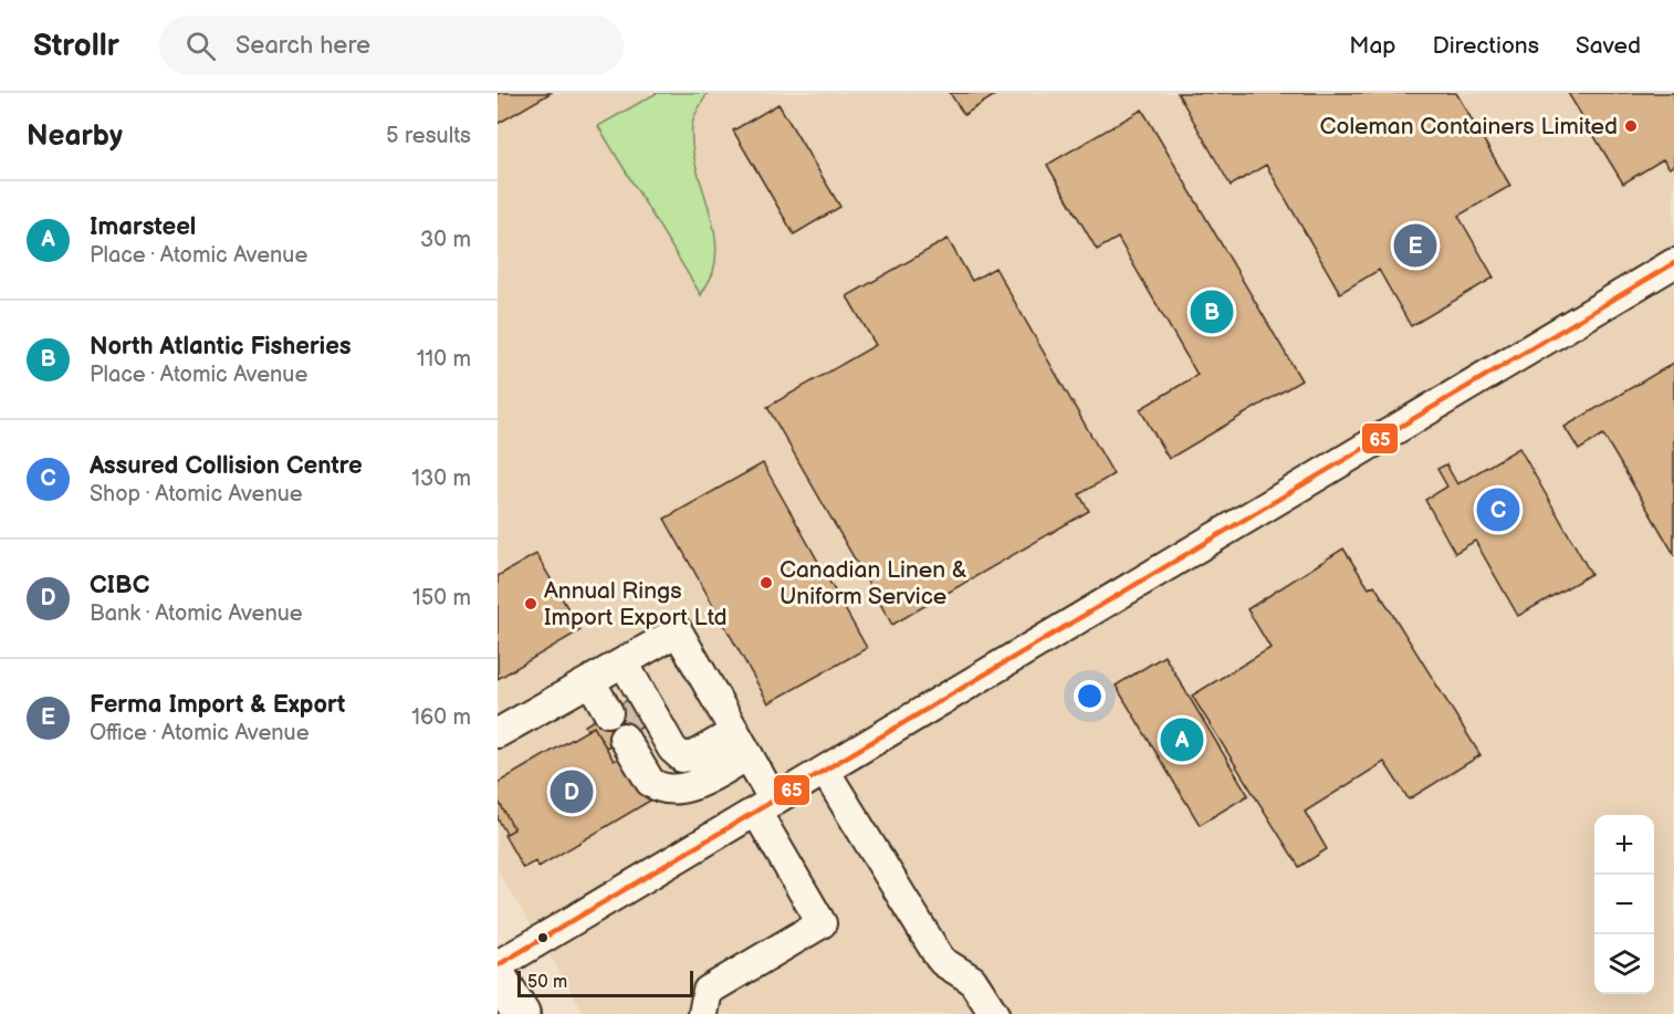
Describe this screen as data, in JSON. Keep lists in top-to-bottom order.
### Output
{
  "places": ["Coleman Containers Limited", "Canadian Linen & Uniform Service", "Annual Rings Import Export Ltd"],
  "lines": ["transit line 65"],
  "scale_bar": "50 m",
  "page": {
    "header": "Strollr",
    "search": "Search here",
    "nav": ["Map", "Directions", "Saved"],
    "heading": ["Nearby", "5 results"],
    "list": [
      {
        "mark": "A",
        "name": "Imarsteel",
        "note": "Place · Atomic Avenue",
        "value": "30 m"
      },
      {
        "mark": "B",
        "name": "North Atlantic Fisheries",
        "note": "Place · Atomic Avenue",
        "value": "110 m"
      },
      {
        "mark": "C",
        "name": "Assured Collision Centre",
        "note": "Shop · Atomic Avenue",
        "value": "130 m"
      },
      {
        "mark": "D",
        "name": "CIBC",
        "note": "Bank · Atomic Avenue",
        "value": "150 m"
      },
      {
        "mark": "E",
        "name": "Ferma Import & Export",
        "note": "Office · Atomic Avenue",
        "value": "160 m"
      }
    ],
    "pins": [
      "E",
      "B",
      "C",
      "A",
      "D"
    ],
    "map_buttons": ["+", "−"],
    "scale": "50 m"
  }
}
